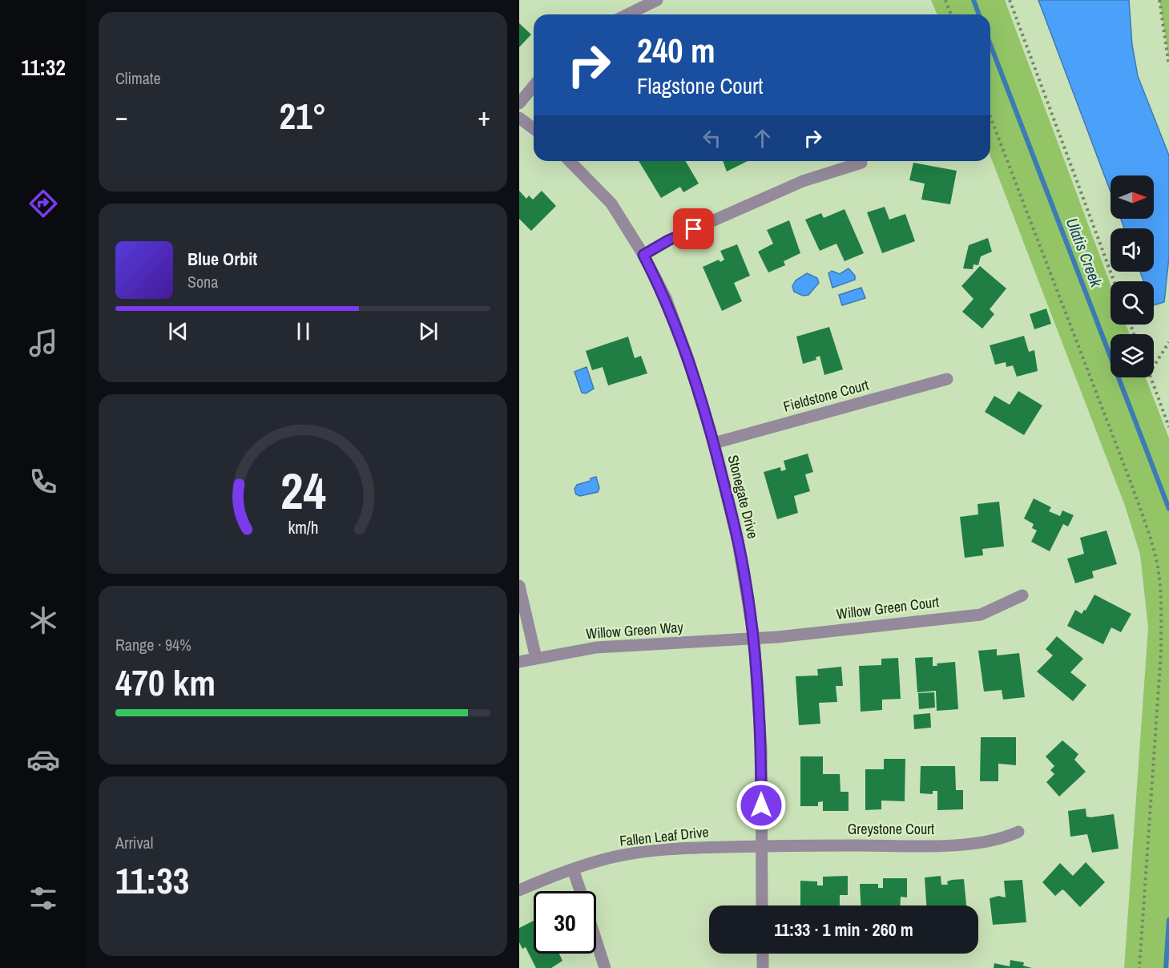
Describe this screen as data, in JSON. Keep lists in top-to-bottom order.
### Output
{
  "streets": {
    "street": [
      "Fieldstone Court",
      "Stonegate Drive",
      "Willow Green Court",
      "Willow Green Way",
      "Greystone Court",
      "Fallen Leaf Drive"
    ]
  },
  "crossings": [
    ["Fieldstone Court", "Stonegate Drive"],
    ["Stonegate Drive", "Willow Green Court"],
    ["Stonegate Drive", "Willow Green Way"],
    ["Stonegate Drive", "Greystone Court"],
    ["Stonegate Drive", "Fallen Leaf Drive"],
    ["Willow Green Court", "Willow Green Way"],
    ["Greystone Court", "Fallen Leaf Drive"]
  ],
  "water": ["Ulatis Creek"],
  "north": "right",
  "page": {
    "tabs": "11:32",
    "tile": [
      "Climate",
      ["Range · 94%", "470 km"],
      ["Arrival", "11:33"]
    ],
    "turn": ["240 m", "Flagstone Court"],
    "heat": ["−", "21°", "+"],
    "song": ["Blue Orbit", "Sona"],
    "limit": "30",
    "trip": "11:33 · 1 min · 260 m",
    "gauge": ["24", "km/h"]
  }
}
